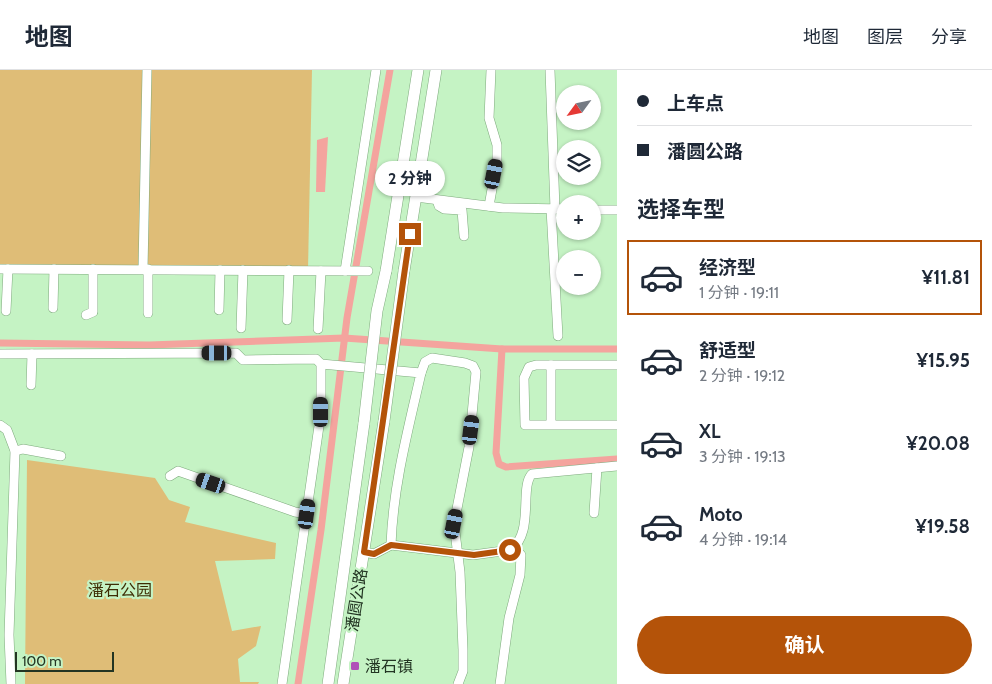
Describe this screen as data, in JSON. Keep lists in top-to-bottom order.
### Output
{
  "streets": {
    "main road": ["潘圆公路"]
  },
  "parks": ["潘石公园"],
  "places": {
    "transit": ["潘石镇"]
  },
  "scale_bar": "100 m",
  "north": "bottom left",
  "page": {
    "header": "地图",
    "nav": ["地图", "图层", "分享"],
    "banner": ["上车点", "潘圆公路"],
    "map_buttons": ["+", "−"],
    "bubble": "2 分钟",
    "heading": "选择车型",
    "list": [
      {
        "name": "经济型",
        "note": "1 分钟 · 19:11",
        "value": "¥11.81"
      },
      {
        "name": "舒适型",
        "note": "2 分钟 · 19:12",
        "value": "¥15.95"
      },
      {
        "name": "XL",
        "note": "3 分钟 · 19:13",
        "value": "¥20.08"
      },
      {
        "name": "Moto",
        "note": "4 分钟 · 19:14",
        "value": "¥19.58"
      }
    ],
    "buttons": "确认",
    "scale": "100 m"
  }
}
